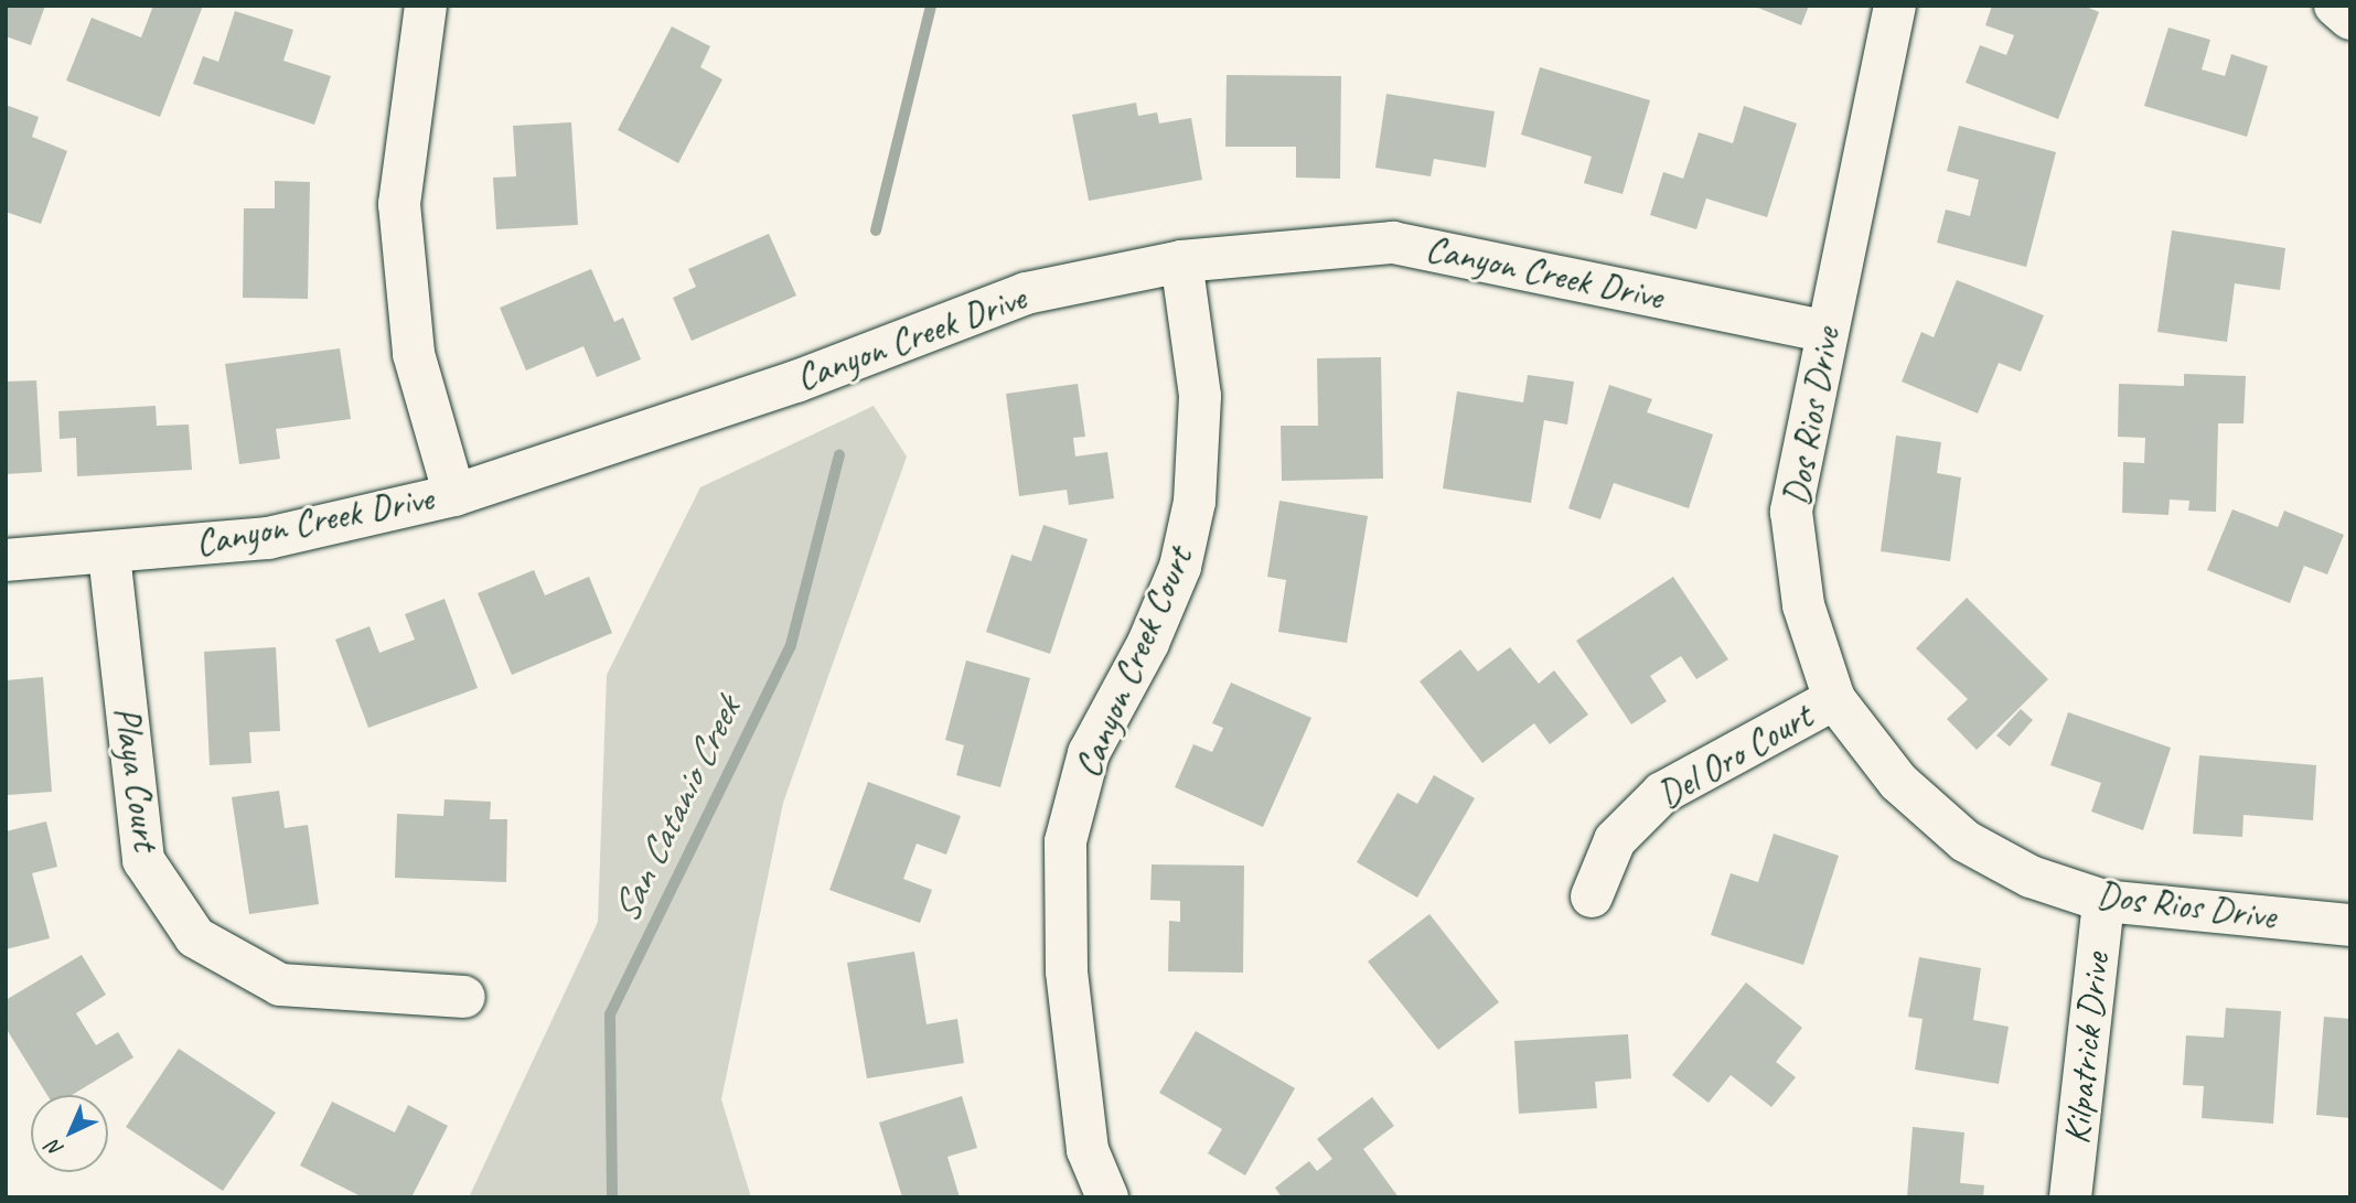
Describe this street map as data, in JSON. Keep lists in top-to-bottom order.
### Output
{
  "streets": {
    "street": [
      "Canyon Creek Drive",
      "Dos Rios Drive",
      "Canyon Creek Court",
      "Del Oro Court",
      "Playa Court",
      "Kilpatrick Drive"
    ]
  },
  "crossings": [
    ["Canyon Creek Drive", "Dos Rios Drive"],
    ["Canyon Creek Drive", "Canyon Creek Court"],
    ["Canyon Creek Drive", "Playa Court"],
    ["Dos Rios Drive", "Del Oro Court"],
    ["Dos Rios Drive", "Kilpatrick Drive"]
  ],
  "water": ["San Catanio Creek"],
  "north": "bottom left"
}
